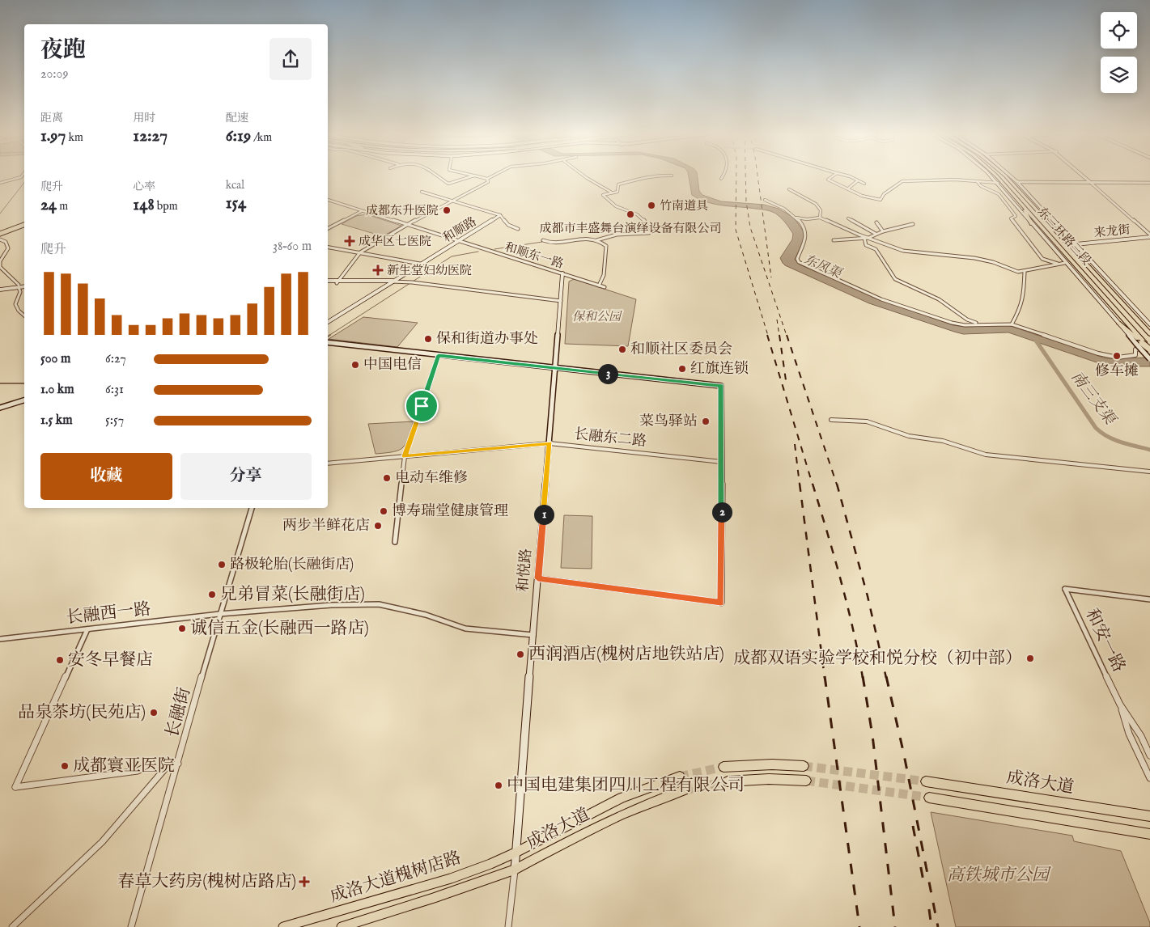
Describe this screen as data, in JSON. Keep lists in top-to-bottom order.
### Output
{
  "streets": {
    "highway": ["东三环路三段", "成洛大道"],
    "main road": ["成洛大道槐树店路"],
    "street": [
      "和顺路",
      "来龙街",
      "和顺东一路",
      "长融东二路",
      "和悦路",
      "长融西一路",
      "和安一路",
      "长融街"
    ]
  },
  "crossings": [
    ["和顺路", "和顺东一路"],
    ["和顺东一路", "和悦路"],
    ["长融东二路", "和悦路"],
    ["和悦路", "长融西一路"],
    ["和悦路", "成洛大道"],
    ["和悦路", "成洛大道槐树店路"],
    ["长融西一路", "长融街"],
    ["成洛大道", "成洛大道槐树店路"]
  ],
  "water": ["东风渠", "南三支渠"],
  "parks": ["保和公园", "高铁城市公园"],
  "places": {
    "other": [
      "竹南道具",
      "成都东升医院",
      "成都市丰盛舞台演绎设备有限公司",
      "保和街道办事处",
      "和顺社区委员会",
      "修车摊",
      "中国电信",
      "红旗连锁",
      "菜鸟驿站",
      "电动车维修",
      "博寿瑞堂健康管理",
      "两步半鲜花店",
      "路极轮胎(长融街店)",
      "兄弟冒菜(长融街店)",
      "诚信五金(长融西一路店)",
      "西润酒店(槐树店地铁站店)",
      "成都双语实验学校和悦分校（初中部）",
      "安冬早餐店",
      "品泉茶坊(民苑店)",
      "成都寰亚医院",
      "中国电建集团四川工程有限公司"
    ],
    "health": ["成华区七医院", "新生堂妇幼医院", "春草大药房(槐树店路店)"]
  },
  "page": {
    "heading": ["夜跑", "20:09"],
    "stats": [
      ["距离", "1.97 km"],
      ["用时", "12:27"],
      ["配速", "6:19 /km"],
      ["爬升", "24 m"],
      ["心率", "148 bpm"],
      ["kcal", "154"]
    ],
    "chart": ["爬升", "38–60 m"],
    "list": [
      {
        "name": "500 m",
        "note": "6:27"
      },
      {
        "name": "1.0 km",
        "note": "6:31"
      },
      {
        "name": "1.5 km",
        "note": "5:57"
      }
    ],
    "pins": ["3", "2", "1"],
    "buttons": ["收藏", "分享"]
  }
}
